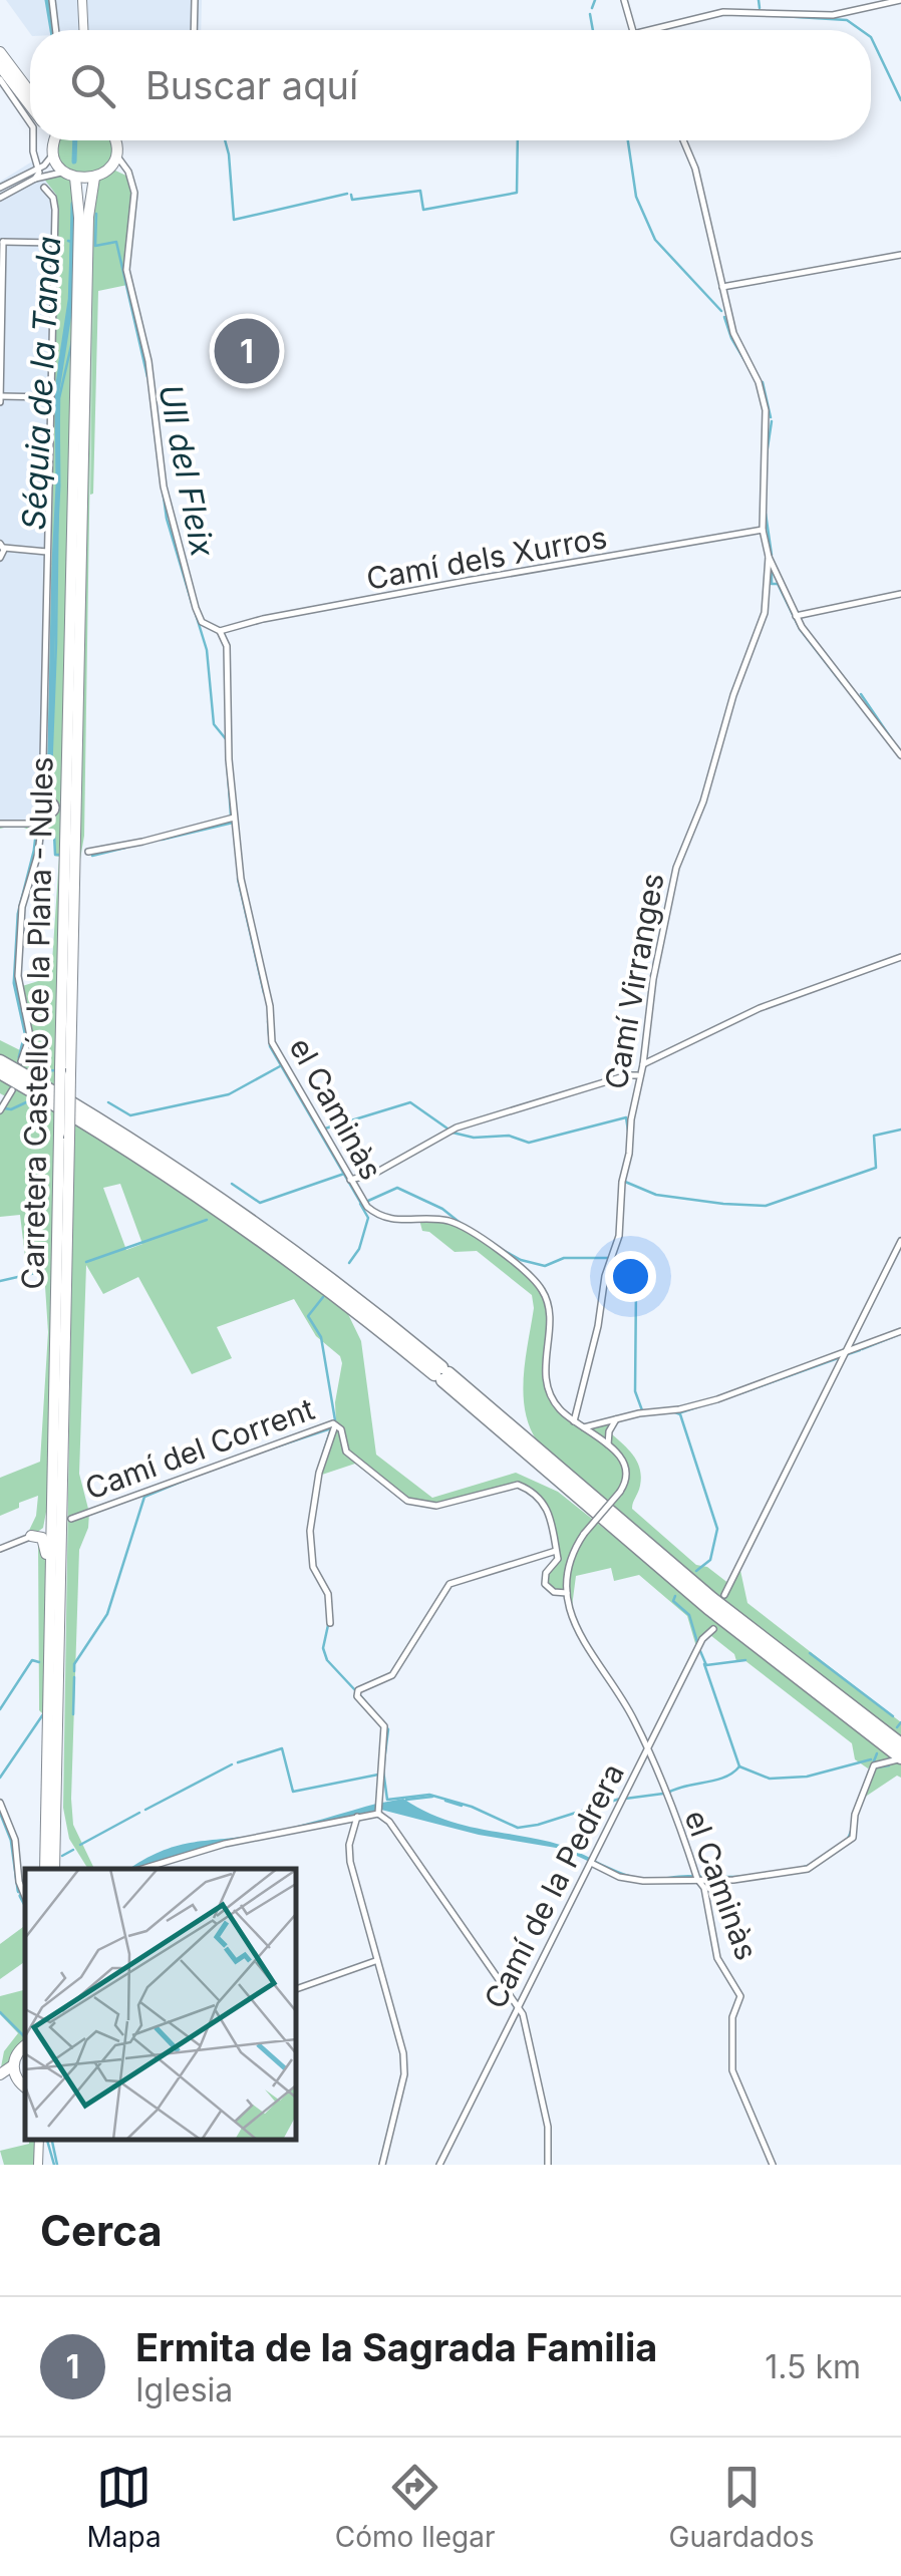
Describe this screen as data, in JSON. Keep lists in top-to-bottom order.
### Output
{
  "streets": {
    "main road": ["Carretera Castelló de la Plana - Nules"],
    "street": [
      "Camí dels Xurros",
      "Camí Virranges",
      "el Caminàs",
      "Camí del Corrent",
      "Camí de la Pedrera"
    ]
  },
  "crossings": [
    ["Camí dels Xurros", "el Caminàs"],
    ["Camí Virranges", "el Caminàs"],
    ["el Caminàs", "Camí del Corrent"],
    ["el Caminàs", "Camí de la Pedrera"]
  ],
  "water": ["Séquia de la Tanda", "Ull del Fleix"],
  "page": {
    "search": "Buscar aquí",
    "pins": "1",
    "heading": "Cerca",
    "list": [
      {
        "mark": "1",
        "name": "Ermita de la Sagrada Familia",
        "note": "Iglesia",
        "value": "1.5 km"
      }
    ],
    "nav": ["Mapa", "Cómo llegar", "Guardados"]
  }
}
